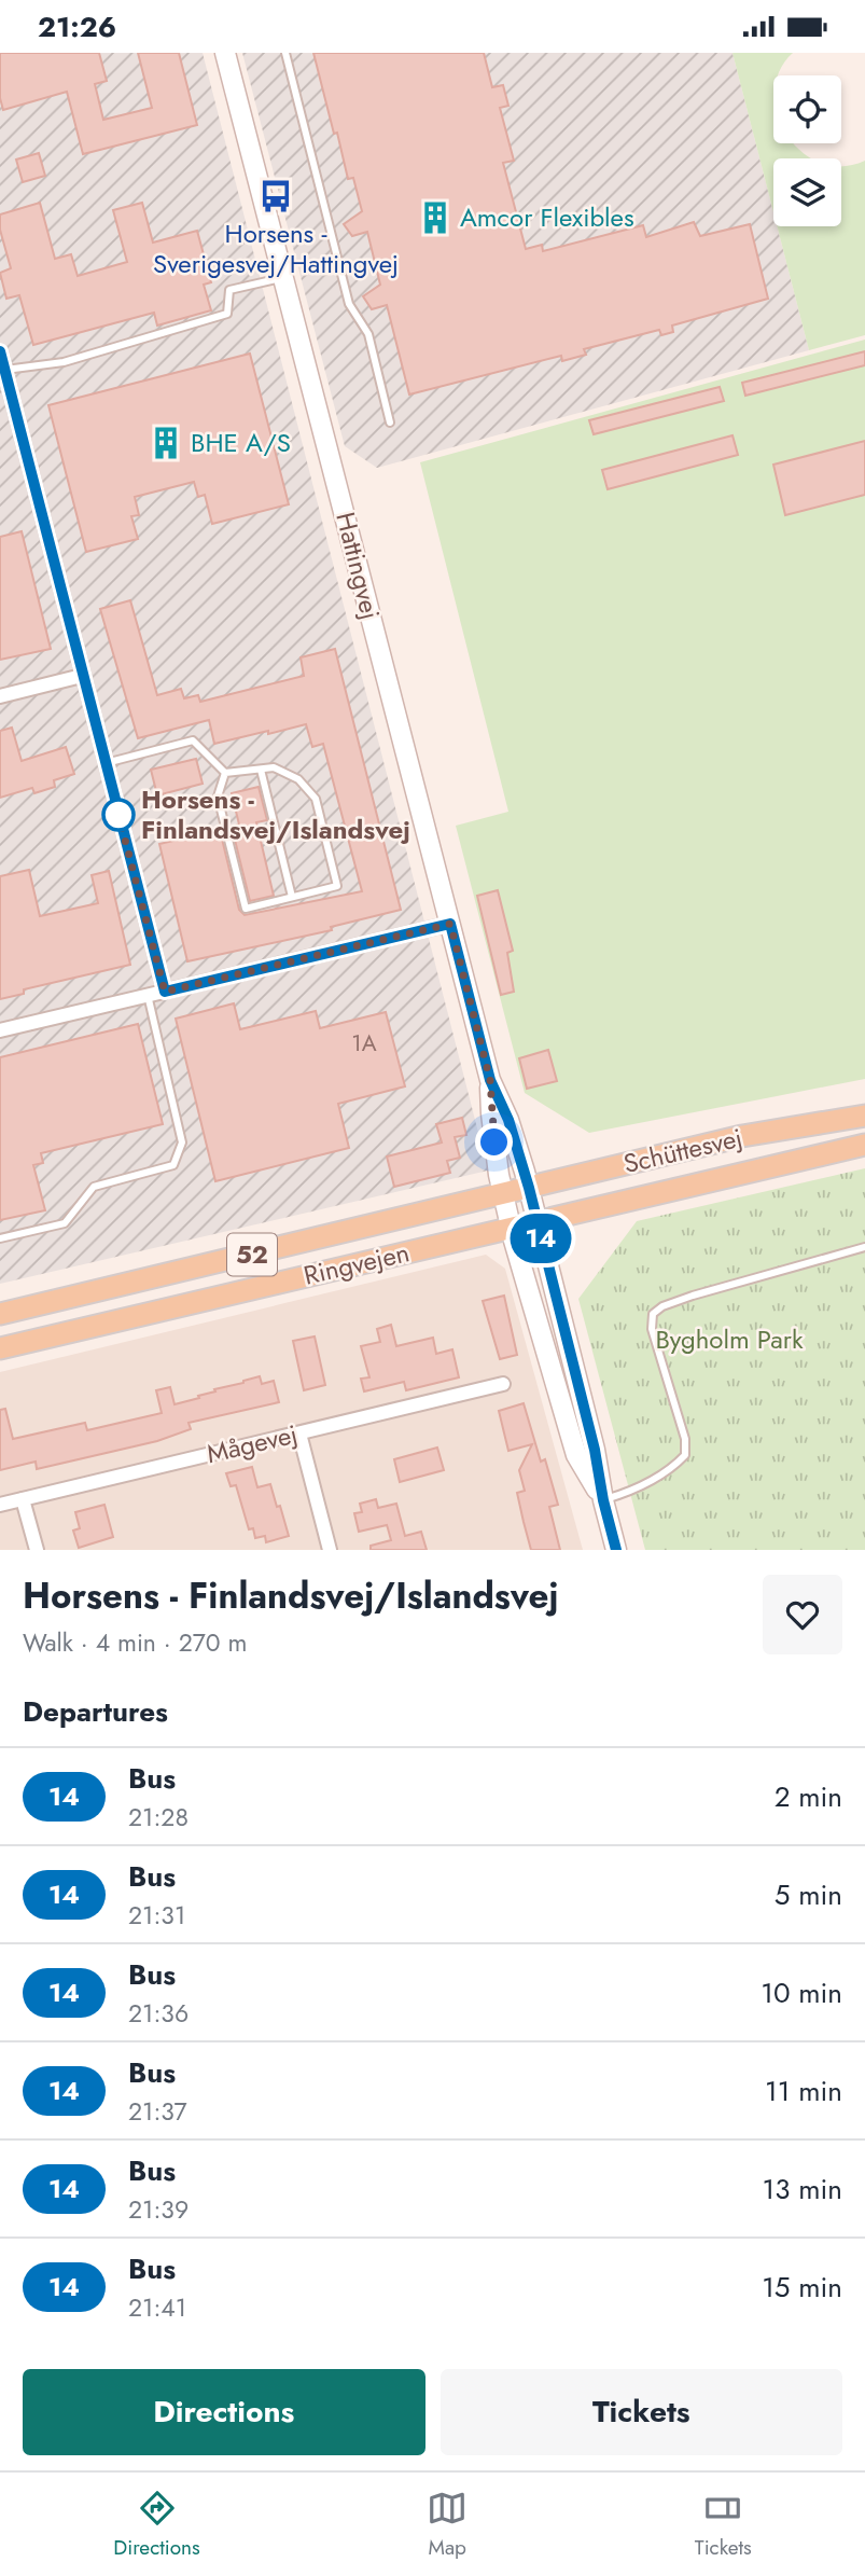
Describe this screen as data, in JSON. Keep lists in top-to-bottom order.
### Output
{
  "streets": {
    "main road": ["Schüttesvej", "52", "Ringvejen"],
    "street": ["Hattingvej", "Mågevej"]
  },
  "crossings": [
    ["Hattingvej", "Schüttesvej"],
    ["Hattingvej", "Ringvejen"],
    ["Schüttesvej", "Ringvejen"]
  ],
  "parks": ["Bygholm Park"],
  "places": {
    "bus stop": ["Horsens - Sverigesvej/Hattingvej"],
    "building": ["Amcor Flexibles", "BHE A/S"],
    "other": ["Horsens - Finlandsvej/Islandsvej"]
  },
  "lines": ["bus line 14"],
  "house_numbers": ["1A"],
  "page": {
    "status": "21:26",
    "on_map": "14",
    "heading": [
      ["Horsens - Finlandsvej/Islandsvej", "Walk · 4 min · 270 m"],
      "Departures"
    ],
    "list": [
      {
        "mark": "14",
        "name": "Bus",
        "note": "21:28",
        "value": "2 min"
      },
      {
        "mark": "14",
        "name": "Bus",
        "note": "21:31",
        "value": "5 min"
      },
      {
        "mark": "14",
        "name": "Bus",
        "note": "21:36",
        "value": "10 min"
      },
      {
        "mark": "14",
        "name": "Bus",
        "note": "21:37",
        "value": "11 min"
      },
      {
        "mark": "14",
        "name": "Bus",
        "note": "21:39",
        "value": "13 min"
      },
      {
        "mark": "14",
        "name": "Bus",
        "note": "21:41",
        "value": "15 min"
      }
    ],
    "buttons": ["Directions", "Tickets"],
    "tabs": ["Directions", "Map", "Tickets"]
  }
}
